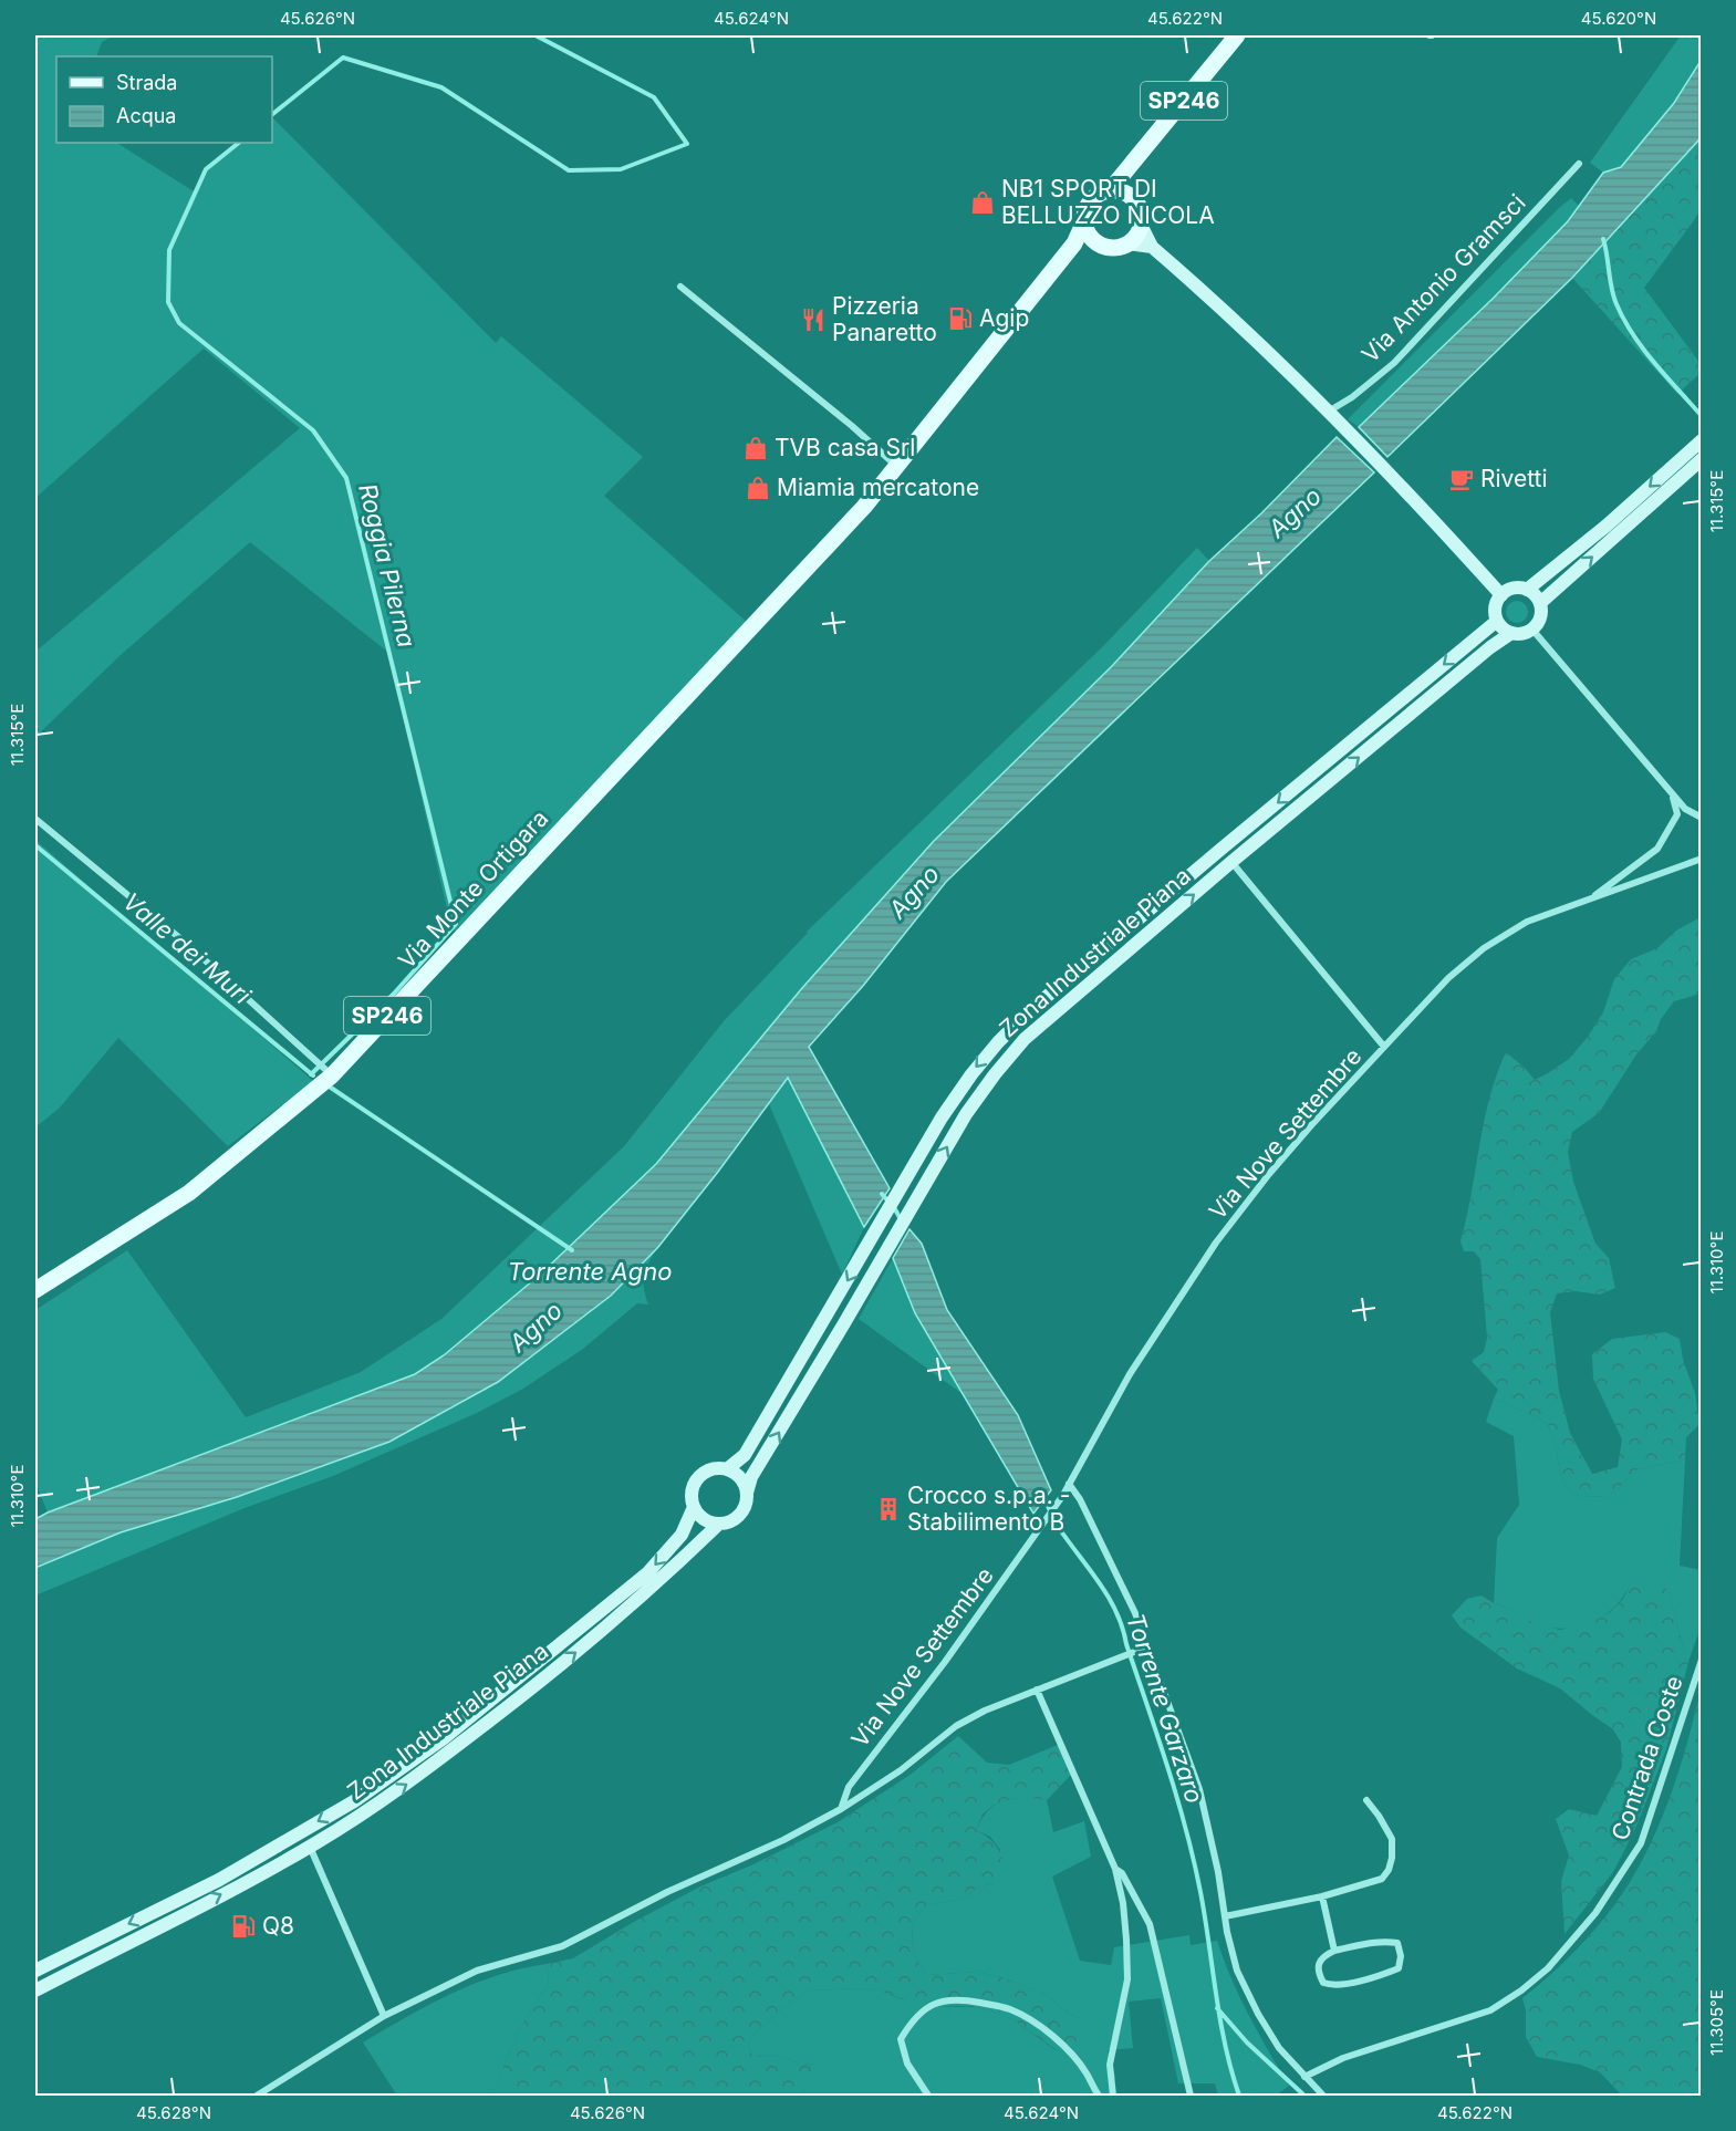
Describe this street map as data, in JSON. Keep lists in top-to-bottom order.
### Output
{
  "streets": {
    "main road": ["SP246", "Via Monte Ortigara", "Zona Industriale Piana"],
    "street": ["Via Antonio Gramsci", "Via Nove Settembre", "Contrada Coste"]
  },
  "water": [
    "Agno",
    "Roggia Pilerna",
    "Valle dei Muri",
    "Torrente Agno",
    "Torrente Garzaro"
  ],
  "places": {
    "shop": ["NB1 SPORT DI BELLUZZO NICOLA", "TVB casa Srl", "Miamia mercatone"],
    "fuel station": ["Agip", "Q8"],
    "restaurant": ["Pizzeria Panaretto"],
    "cafe": ["Rivetti"],
    "building": ["Crocco s.p.a. - Stabilimento B"]
  },
  "legend": ["Strada", "Acqua"],
  "coordinates": [
    "45.626°N",
    "45.624°N",
    "45.622°N",
    "45.620°N",
    "11.315°E",
    "11.310°E",
    "11.305°E",
    "45.628°N"
  ]
}
